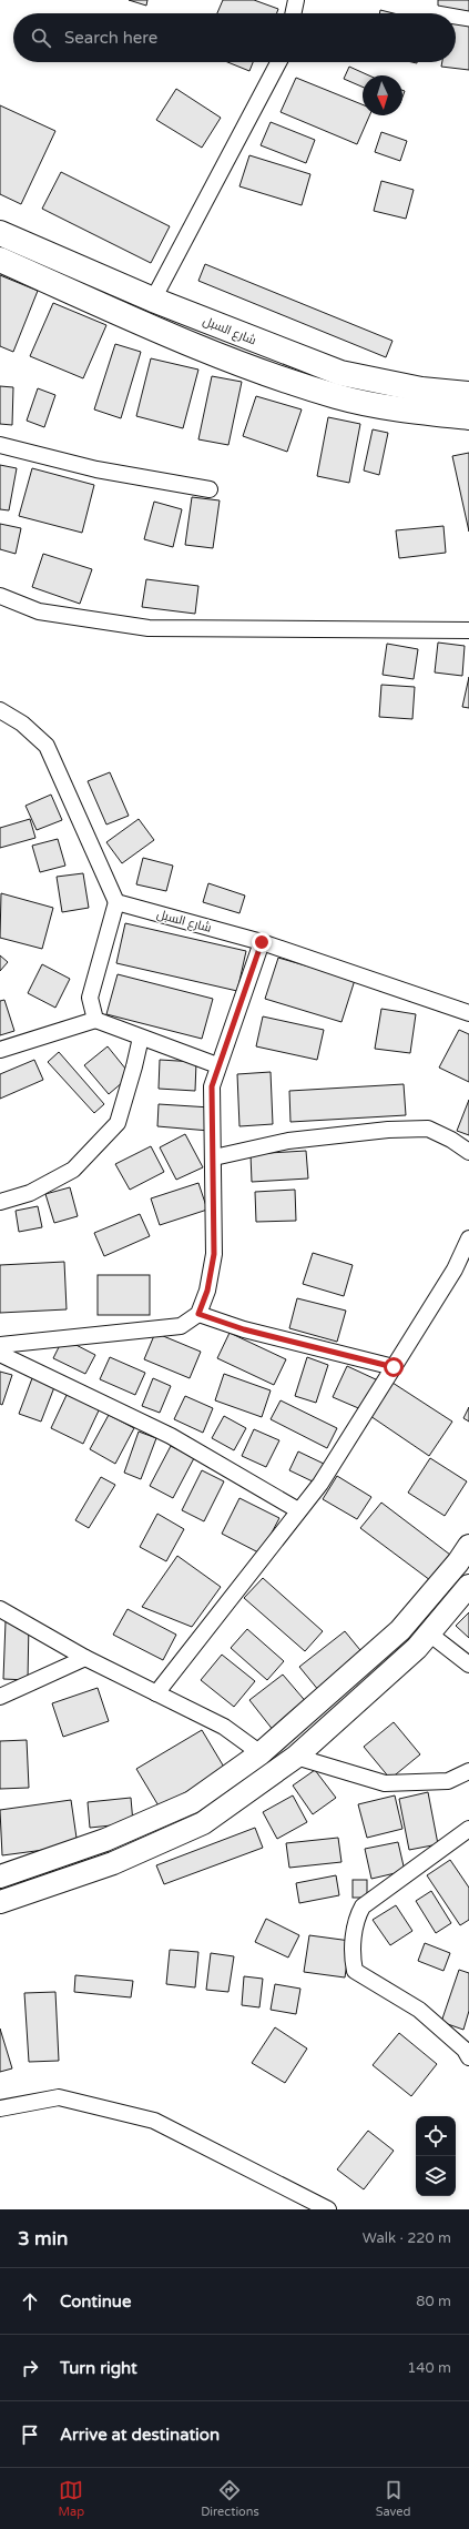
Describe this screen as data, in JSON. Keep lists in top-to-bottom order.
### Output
{
  "streets": {
    "main road": ["شارع السبل"]
  },
  "north": "bottom",
  "page": {
    "search": "Search here",
    "heading": ["3 min", "Walk · 220 m"],
    "list": [
      ["Continue", "80 m"],
      ["Turn right", "140 m"],
      "Arrive at destination"
    ],
    "nav": ["Map", "Directions", "Saved"]
  }
}
